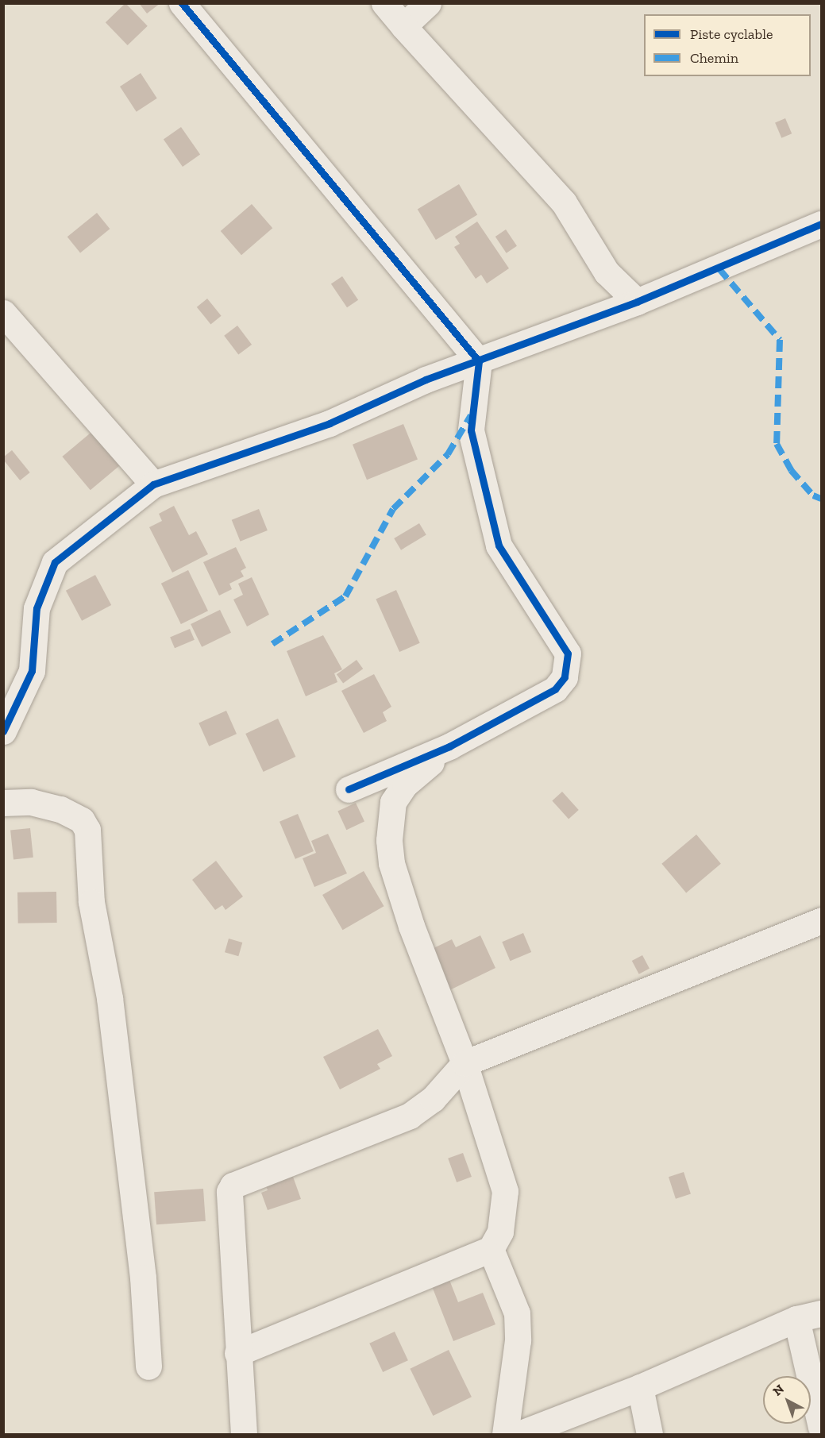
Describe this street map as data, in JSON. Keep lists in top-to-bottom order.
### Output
{
  "legend": ["Piste cyclable", "Chemin"],
  "north": "top left"
}
